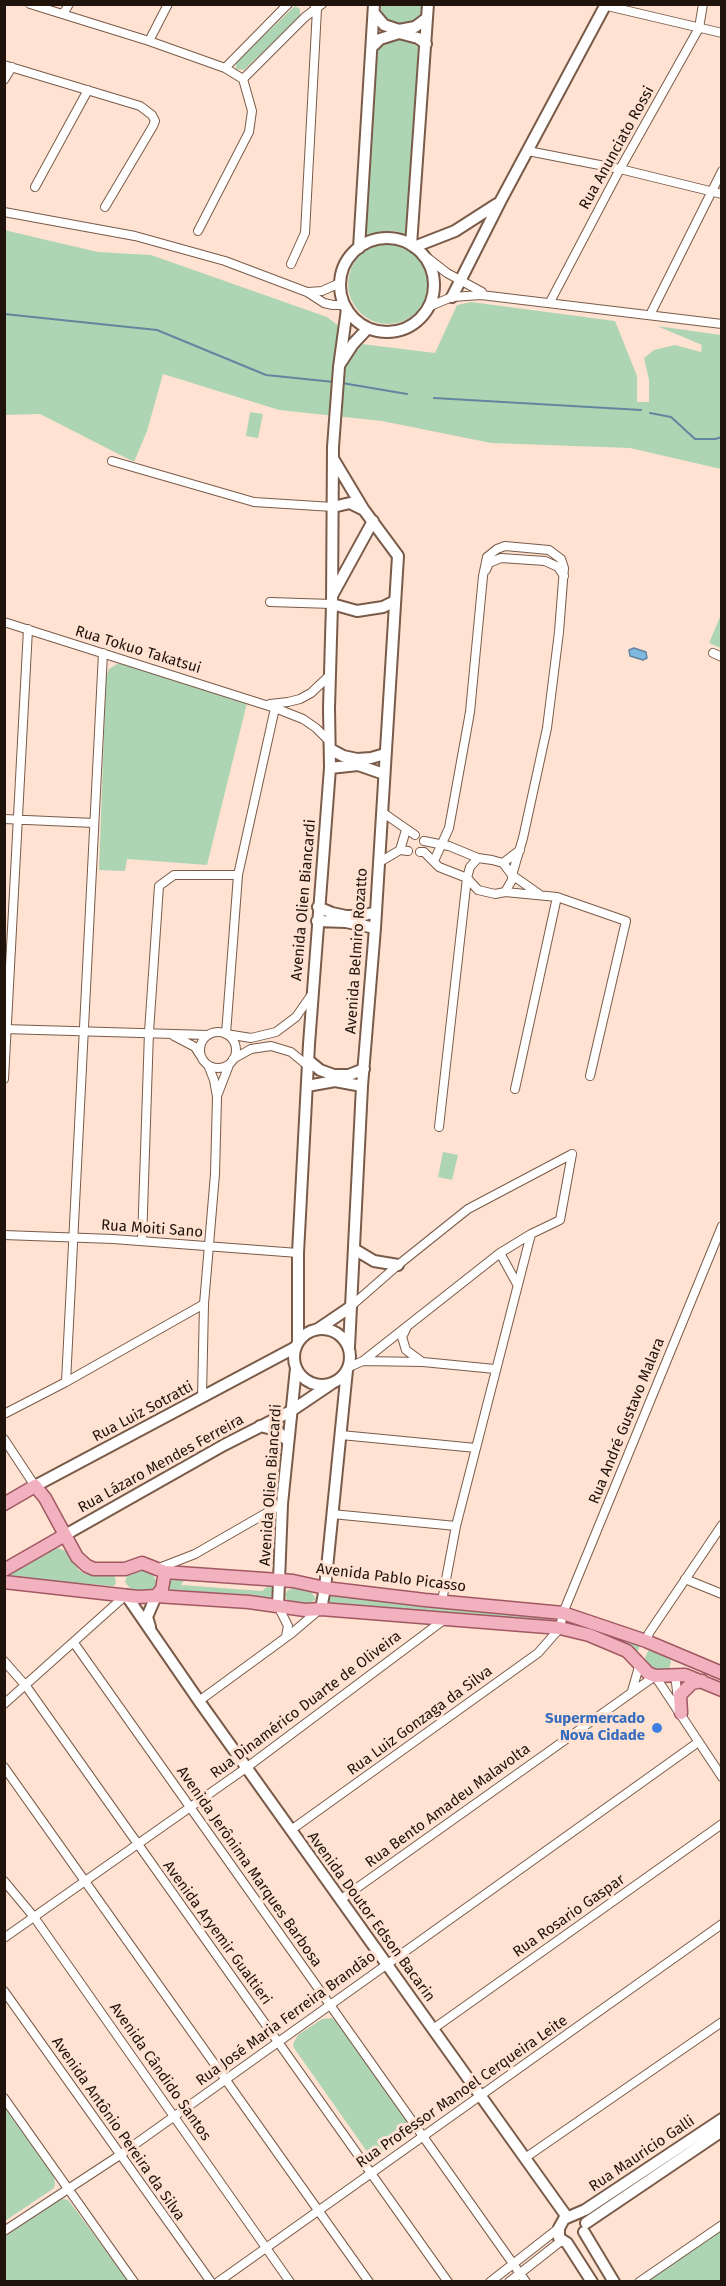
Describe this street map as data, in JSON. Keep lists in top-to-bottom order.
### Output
{
  "streets": {
    "main road": ["Rua Luiz Sotratti", "Rua Lázaro Mendes Ferreira", "Avenida Pablo Picasso"],
    "street": [
      "Rua Anunciato Rossi",
      "Rua Tokuo Takatsui",
      "Avenida Olien Biancardi",
      "Avenida Belmiro Rozatto",
      "Rua Moiti Sano",
      "Rua André Gustavo Malara",
      "Rua Dinamérico Duarte de Oliveira",
      "Rua Luiz Gonzaga da Silva",
      "Rua Bento Amadeu Malavolta",
      "Avenida Jerônima Marques Barbosa",
      "Rua Rosario Gaspar",
      "Avenida Doutor Edson Bacarin",
      "Avenida Aryemir Gualtieri",
      "Rua José Maria Ferreira Brandão",
      "Avenida Cândido Santos",
      "Rua Professor Manoel Cerqueira Leite",
      "Avenida Antônio Pereira da Silva",
      "Rua Mauricio Galli"
    ]
  },
  "crossings": [
    ["Rua Tokuo Takatsui", "Avenida Olien Biancardi"],
    ["Avenida Olien Biancardi", "Avenida Belmiro Rozatto"],
    ["Avenida Olien Biancardi", "Rua Moiti Sano"],
    ["Avenida Olien Biancardi", "Rua Luiz Sotratti"],
    ["Avenida Olien Biancardi", "Rua Lázaro Mendes Ferreira"],
    ["Avenida Olien Biancardi", "Avenida Pablo Picasso"],
    ["Avenida Belmiro Rozatto", "Rua Luiz Sotratti"],
    ["Avenida Belmiro Rozatto", "Rua Lázaro Mendes Ferreira"],
    ["Rua Luiz Sotratti", "Rua Lázaro Mendes Ferreira"],
    ["Rua Luiz Sotratti", "Avenida Pablo Picasso"],
    ["Rua André Gustavo Malara", "Avenida Pablo Picasso"],
    ["Rua André Gustavo Malara", "Rua Luiz Gonzaga da Silva"],
    ["Rua Lázaro Mendes Ferreira", "Avenida Pablo Picasso"],
    ["Avenida Pablo Picasso", "Avenida Doutor Edson Bacarin"],
    ["Rua Dinamérico Duarte de Oliveira", "Avenida Jerônima Marques Barbosa"],
    ["Rua Dinamérico Duarte de Oliveira", "Avenida Doutor Edson Bacarin"],
    ["Rua Dinamérico Duarte de Oliveira", "Avenida Aryemir Gualtieri"],
    ["Rua Dinamérico Duarte de Oliveira", "Avenida Cândido Santos"],
    ["Rua Luiz Gonzaga da Silva", "Avenida Doutor Edson Bacarin"],
    ["Rua Bento Amadeu Malavolta", "Avenida Doutor Edson Bacarin"],
    ["Avenida Jerônima Marques Barbosa", "Rua José Maria Ferreira Brandão"],
    ["Avenida Jerônima Marques Barbosa", "Rua Professor Manoel Cerqueira Leite"],
    ["Rua Rosario Gaspar", "Avenida Doutor Edson Bacarin"],
    ["Avenida Doutor Edson Bacarin", "Rua José Maria Ferreira Brandão"],
    ["Avenida Doutor Edson Bacarin", "Rua Professor Manoel Cerqueira Leite"],
    ["Avenida Doutor Edson Bacarin", "Rua Mauricio Galli"],
    ["Avenida Aryemir Gualtieri", "Rua José Maria Ferreira Brandão"],
    ["Avenida Aryemir Gualtieri", "Rua Professor Manoel Cerqueira Leite"],
    ["Rua José Maria Ferreira Brandão", "Avenida Cândido Santos"],
    ["Rua José Maria Ferreira Brandão", "Avenida Antônio Pereira da Silva"],
    ["Avenida Cândido Santos", "Rua Professor Manoel Cerqueira Leite"]
  ],
  "places": ["Supermercado Nova Cidade"]
}
